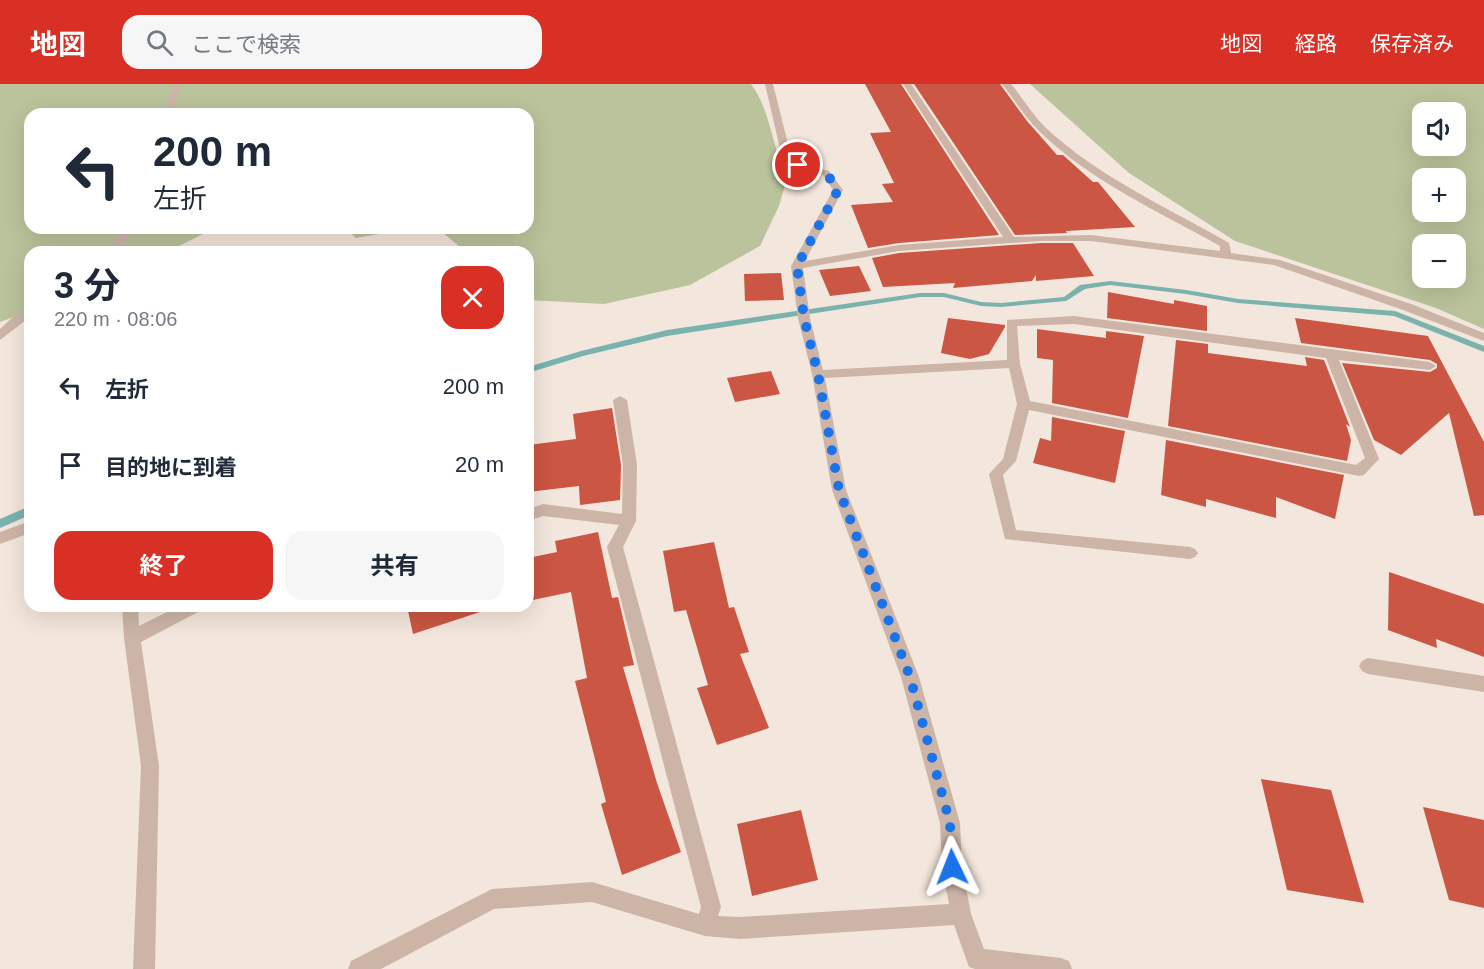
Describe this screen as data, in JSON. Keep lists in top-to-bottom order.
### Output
{
  "page": {
    "header": "地図",
    "search": "ここで検索",
    "nav": ["地図", "経路", "保存済み"],
    "map_buttons": ["+", "−"],
    "turn": ["200 m", "左折"],
    "heading": ["3 分", "220 m · 08:06"],
    "list": [
      {
        "name": "左折",
        "value": "200 m"
      },
      {
        "name": "目的地に到着",
        "value": "20 m"
      }
    ],
    "buttons": ["終了", "共有"]
  }
}
